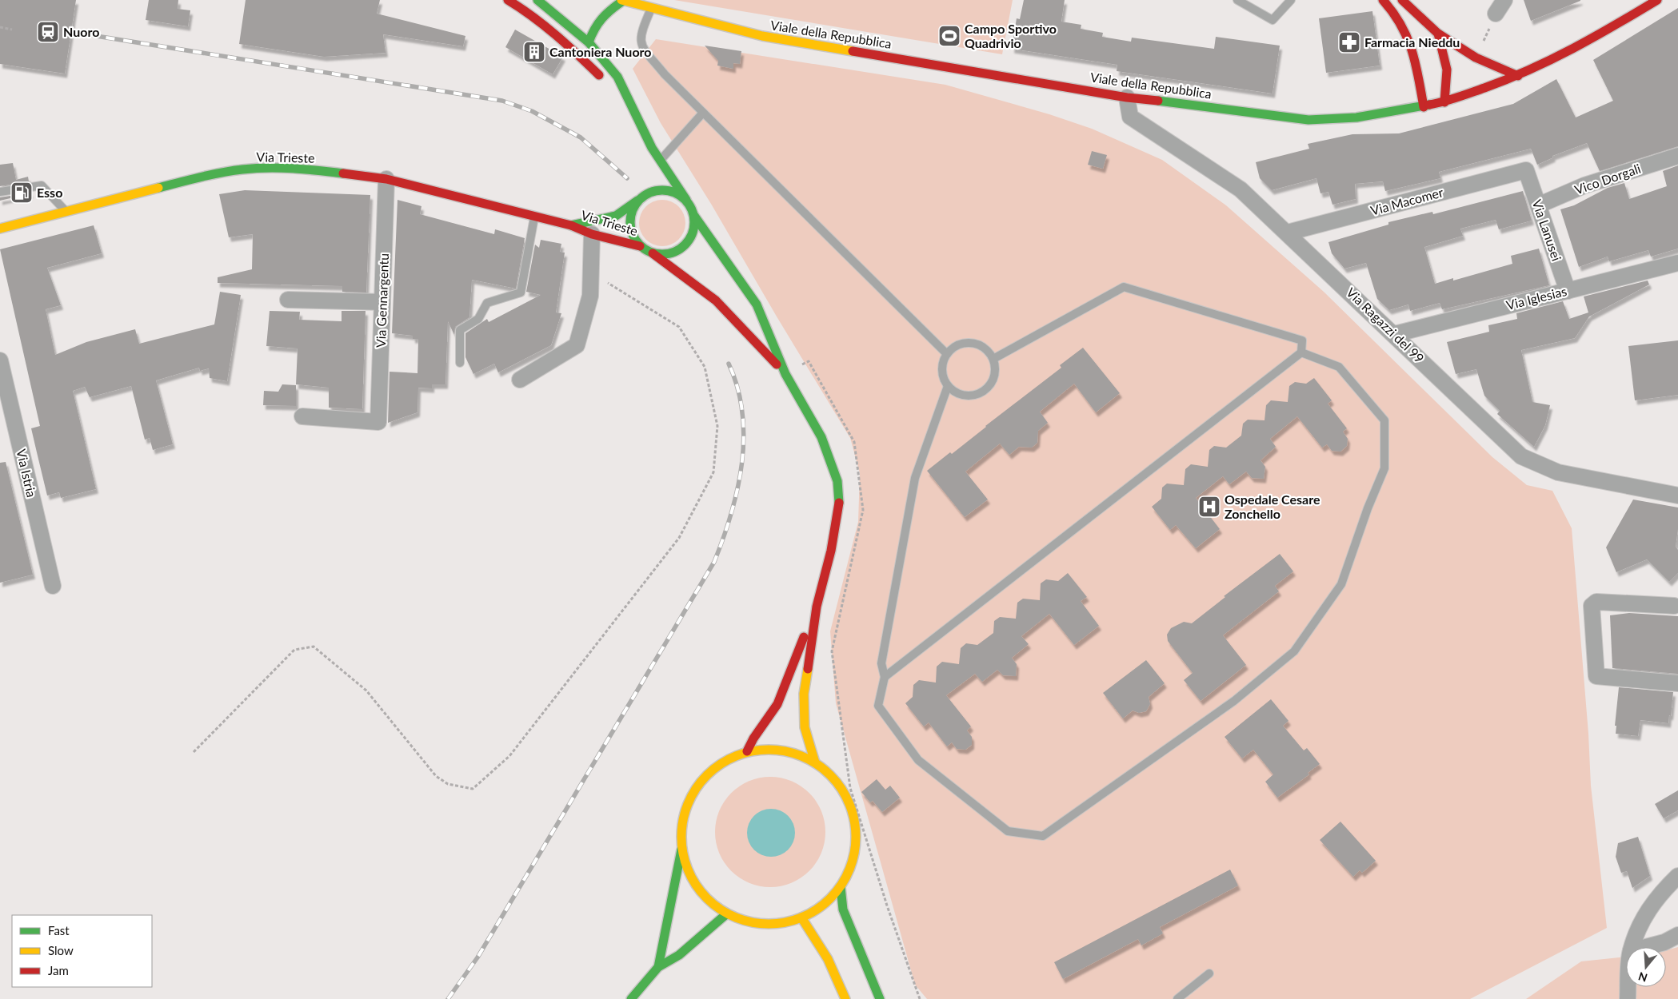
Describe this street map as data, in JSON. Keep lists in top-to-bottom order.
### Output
{
  "streets": {
    "main road": ["Viale della Repubblica", "Via Trieste"],
    "street": [
      "Vico Dorgali",
      "Via Macomer",
      "Via Lanusei",
      "Via Iglesias",
      "Via Gennargentu",
      "Via Ragazzi del 99",
      "Via Istria"
    ]
  },
  "crossings": [
    ["Viale della Repubblica", "Via Ragazzi del 99"],
    ["Via Trieste", "Via Gennargentu"],
    ["Vico Dorgali", "Via Lanusei"],
    ["Via Macomer", "Via Lanusei"],
    ["Via Macomer", "Via Ragazzi del 99"],
    ["Via Lanusei", "Via Iglesias"],
    ["Via Iglesias", "Via Ragazzi del 99"]
  ],
  "places": {
    "station": ["Nuoro"],
    "sports": ["Campo Sportivo Quadrivio"],
    "pharmacy": ["Farmacia Nieddu"],
    "building": ["Cantoniera Nuoro"],
    "fuel station": ["Esso"],
    "hospital": ["Ospedale Cesare Zonchello"]
  },
  "legend": ["Fast", "Slow", "Jam"],
  "north": "bottom"
}
